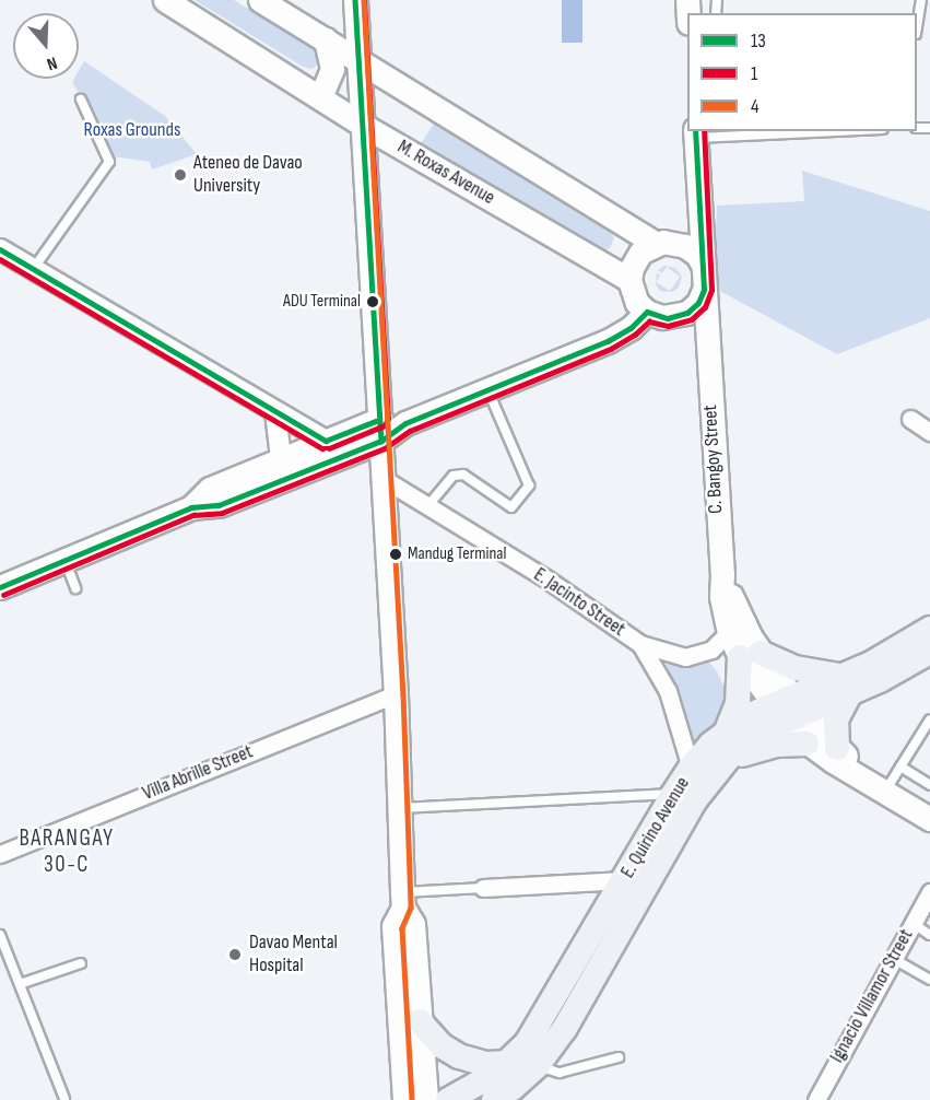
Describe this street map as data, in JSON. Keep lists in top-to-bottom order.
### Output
{
  "streets": {
    "main road": ["M. Roxas Avenue", "C. Bangoy Street", "E. Quirino Avenue"],
    "street": ["E. Jacinto Street", "Villa Abrille Street", "Ignacio Villamor Street"]
  },
  "crossings": [
    ["M. Roxas Avenue", "C. Bangoy Street"],
    ["C. Bangoy Street", "E. Jacinto Street"],
    ["C. Bangoy Street", "E. Quirino Avenue"],
    ["E. Jacinto Street", "E. Quirino Avenue"]
  ],
  "districts": ["BARANGAY 30-C"],
  "parks": ["Roxas Grounds"],
  "places": [
    "Ateneo de Davao University",
    "ADU Terminal",
    "Mandug Terminal",
    "Davao Mental Hospital"
  ],
  "lines": ["transit line 13", "transit line 1", "transit line 4"],
  "legend": ["13", "1", "4"],
  "north": "bottom"
}
